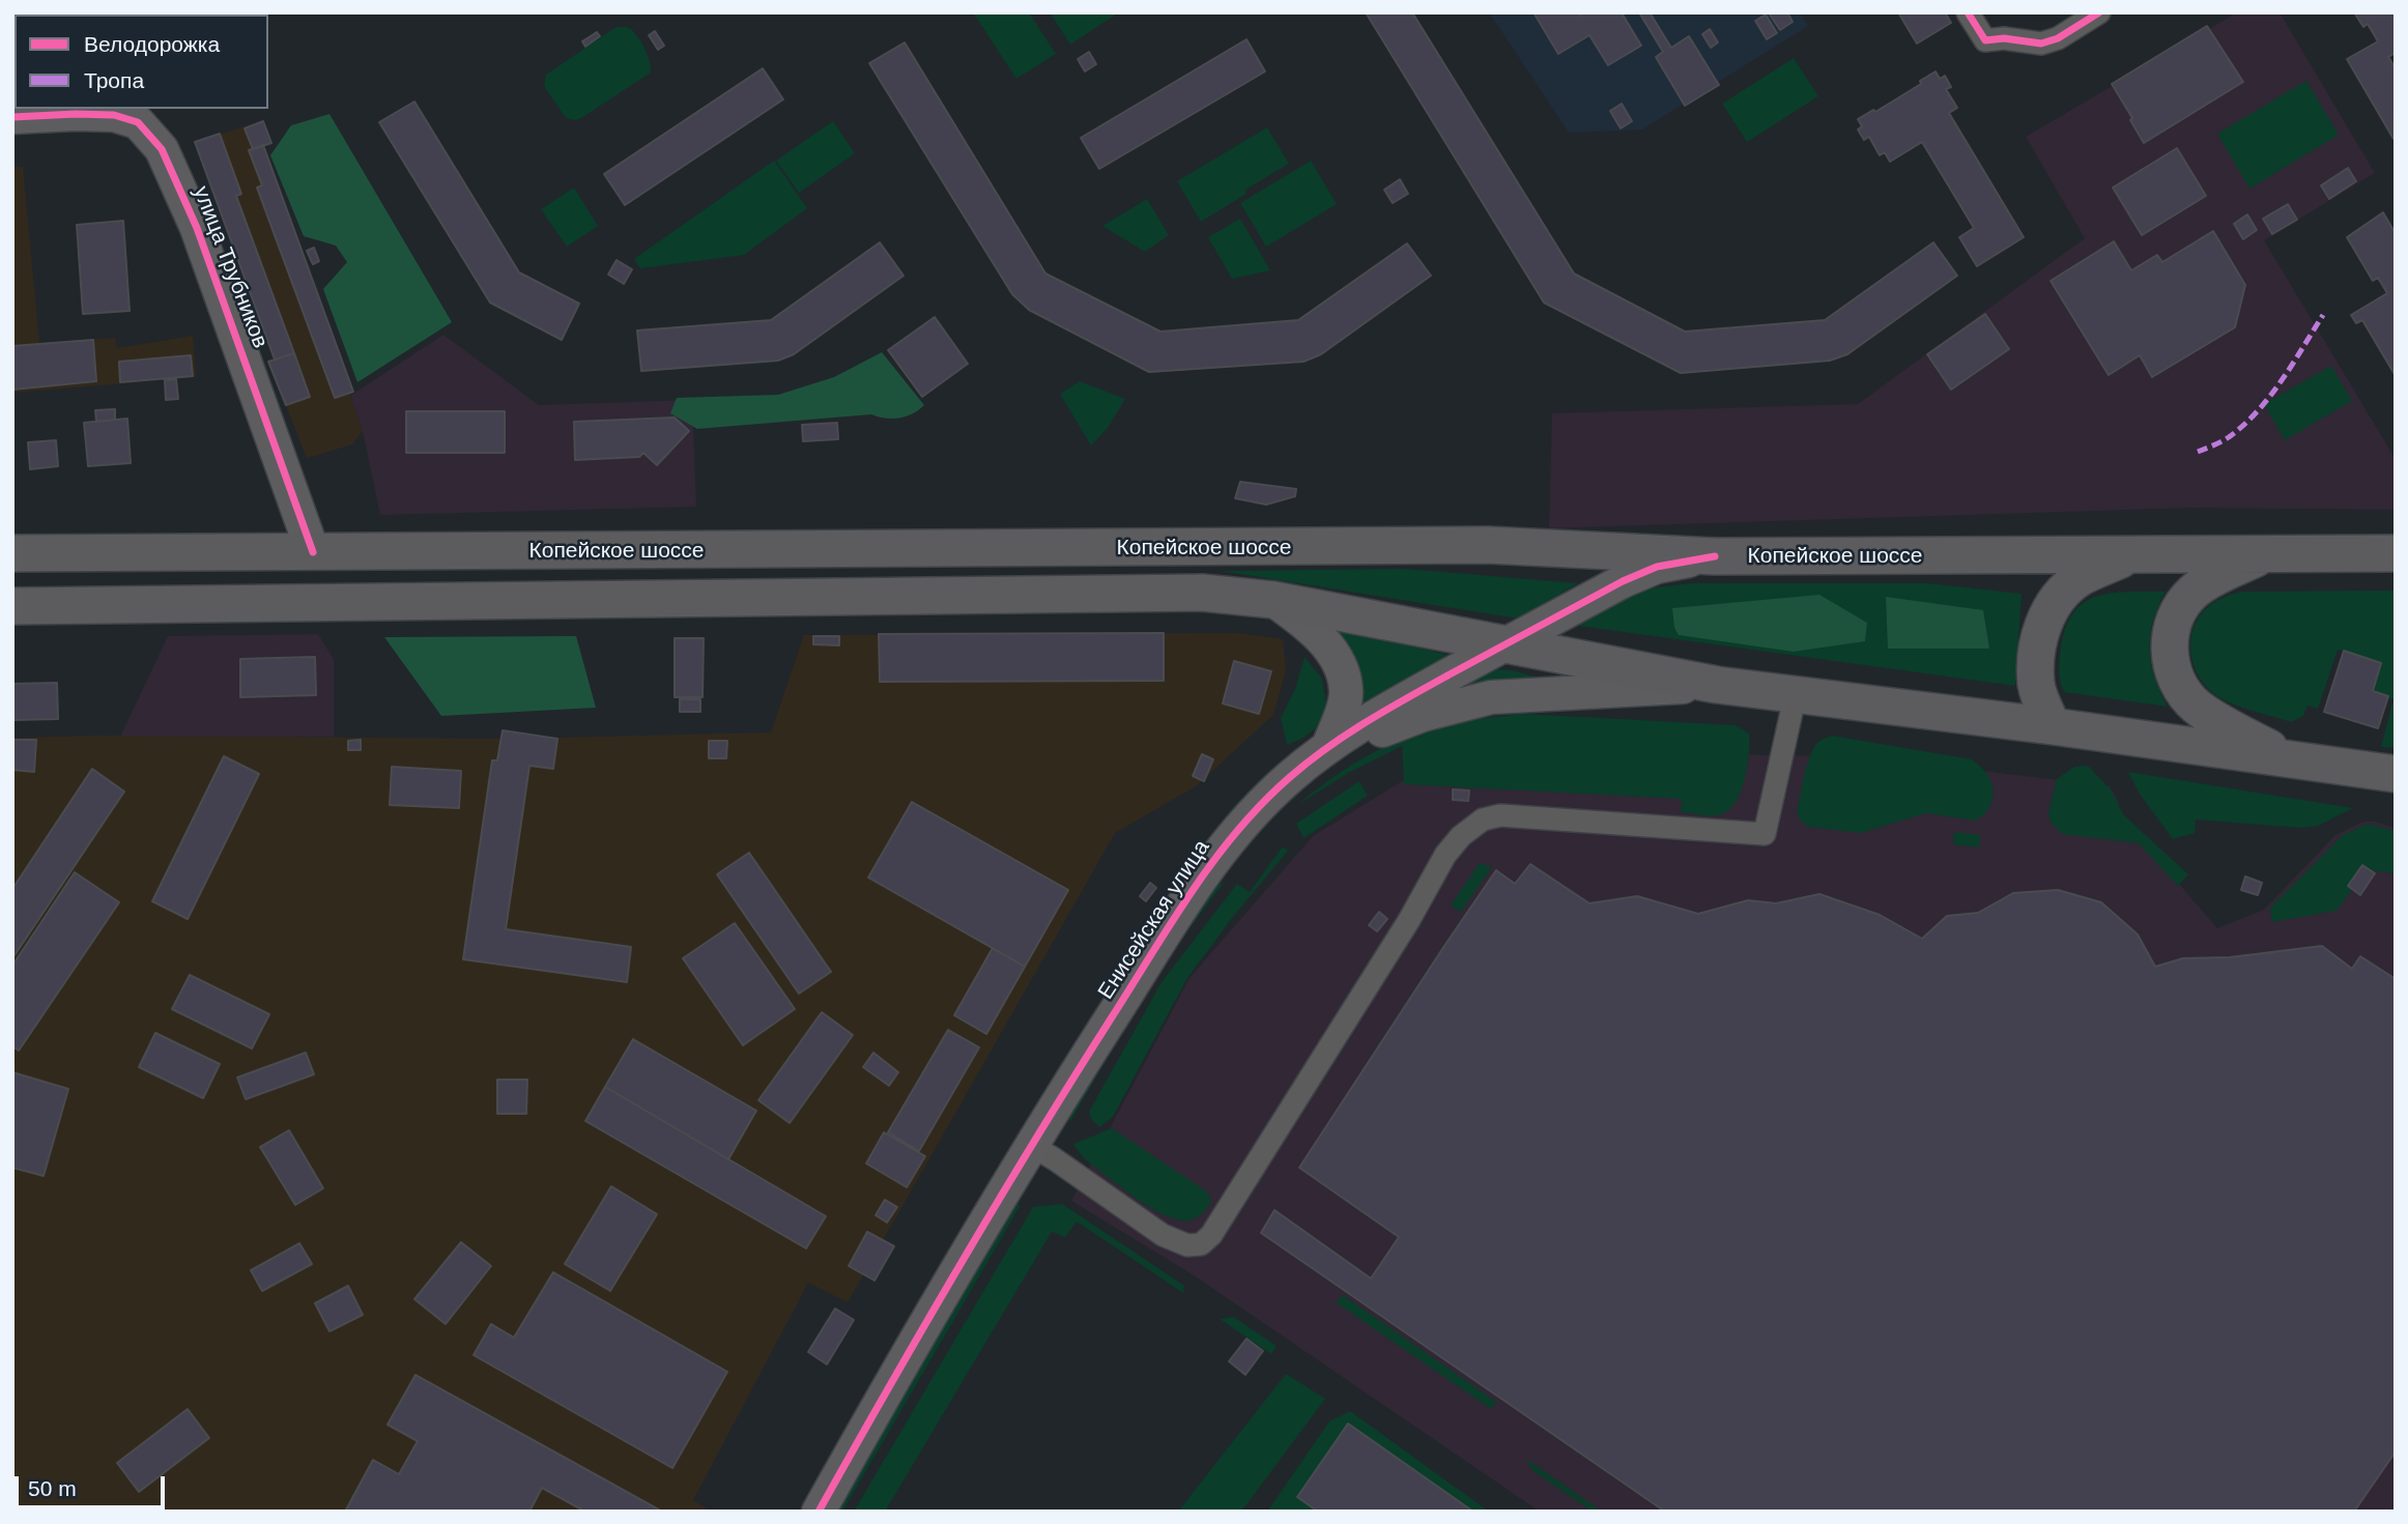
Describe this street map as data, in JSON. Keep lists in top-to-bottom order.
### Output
{
  "streets": {
    "main road": ["улица Трубников", "Копейское шоссе"],
    "street": ["Енисейская улица"]
  },
  "crossings": [
    ["улица Трубников", "Копейское шоссе"],
    ["Копейское шоссе", "Енисейская улица"]
  ],
  "legend": ["Велодорожка", "Тропа"],
  "scale_bar": "50 m"
}
